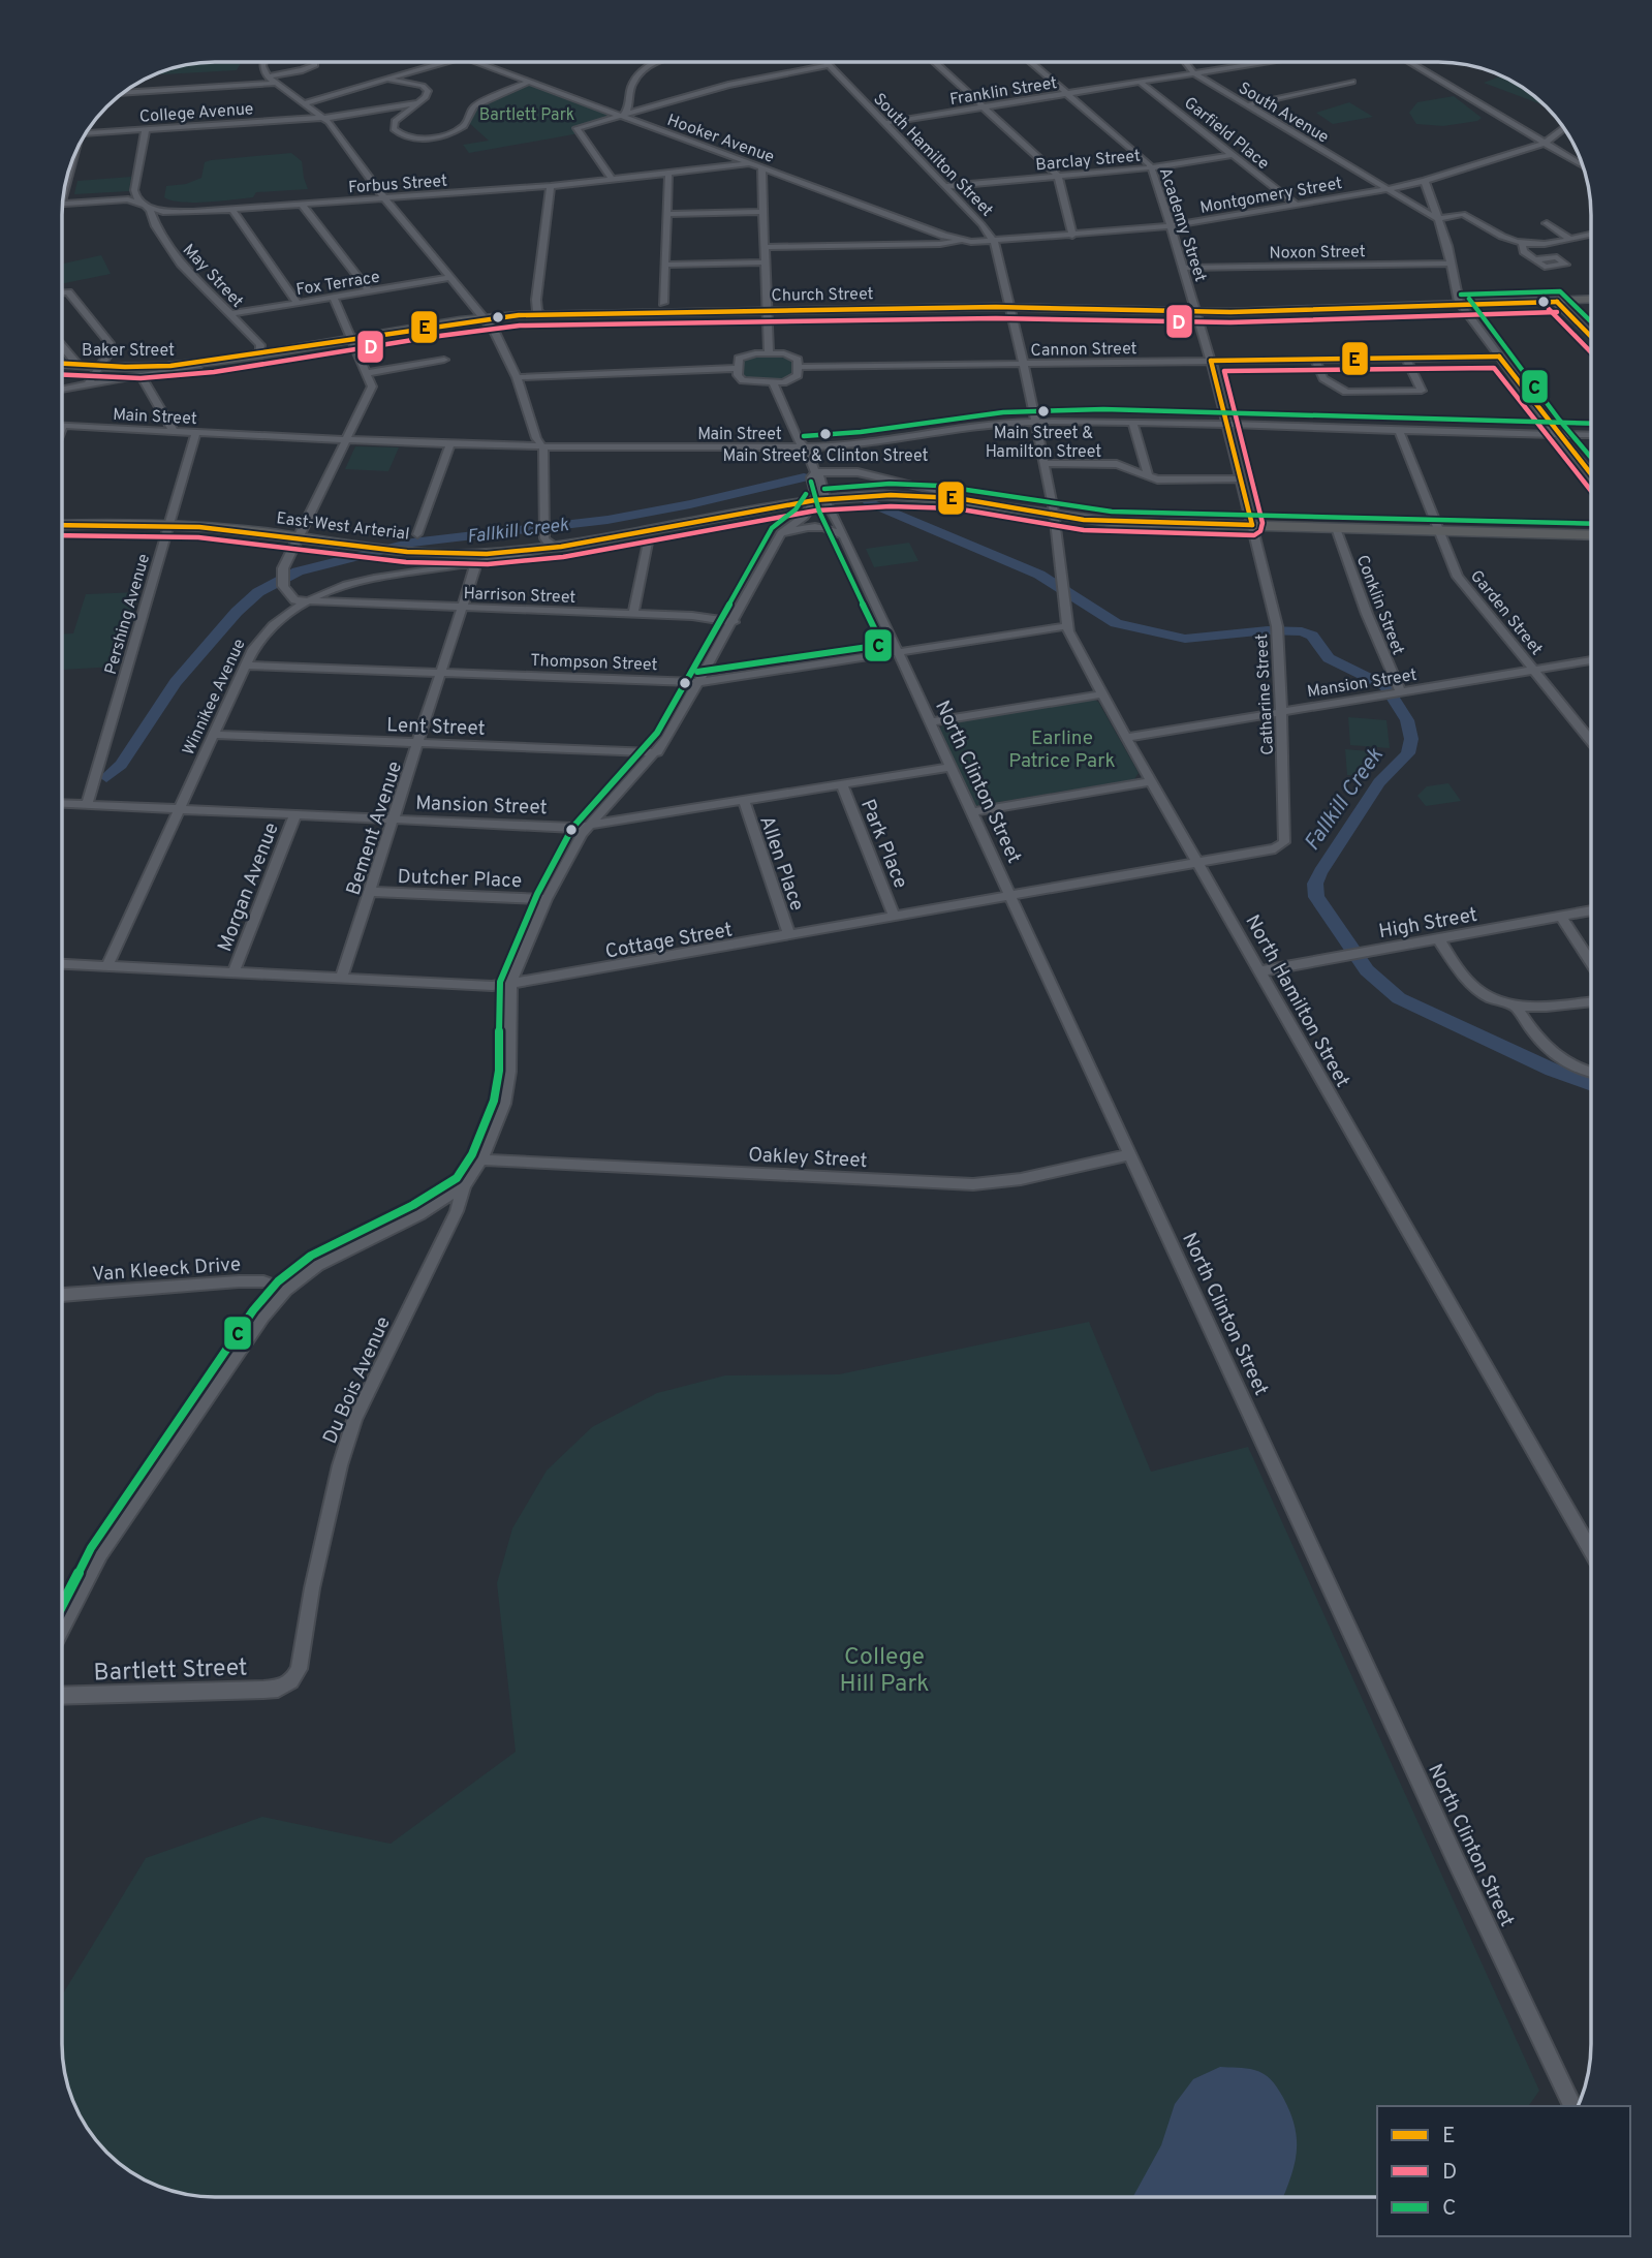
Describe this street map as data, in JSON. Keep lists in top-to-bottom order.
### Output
{
  "streets": {
    "highway": [
      "Church Street",
      "Baker Street",
      "East-West Arterial",
      "Winnikee Avenue"
    ],
    "street": [
      "Franklin Street",
      "College Avenue",
      "South Avenue",
      "Garfield Place",
      "Hooker Avenue",
      "South Hamilton Street",
      "Barclay Street",
      "Forbus Street",
      "Montgomery Street",
      "Academy Street",
      "Noxon Street",
      "May Street",
      "Fox Terrace",
      "Cannon Street",
      "Main Street",
      "Harrison Street",
      "Conklin Street",
      "Garden Street",
      "Pershing Avenue",
      "Thompson Street",
      "Mansion Street",
      "Catharine Street",
      "Lent Street",
      "North Clinton Street",
      "Bement Avenue",
      "Park Place",
      "Allen Place",
      "Dutcher Place",
      "Morgan Avenue",
      "High Street",
      "Cottage Street",
      "North Hamilton Street",
      "Oakley Street",
      "Van Kleeck Drive",
      "Du Bois Avenue",
      "Bartlett Street"
    ]
  },
  "crossings": [
    ["Franklin Street", "South Avenue"],
    ["Franklin Street", "Garfield Place"],
    ["Franklin Street", "South Hamilton Street"],
    ["Franklin Street", "Academy Street"],
    ["South Avenue", "Montgomery Street"],
    ["Garfield Place", "Barclay Street"],
    ["Garfield Place", "Montgomery Street"],
    ["Hooker Avenue", "South Hamilton Street"],
    ["Hooker Avenue", "Forbus Street"],
    ["Hooker Avenue", "Montgomery Street"],
    ["South Hamilton Street", "Barclay Street"],
    ["South Hamilton Street", "Montgomery Street"],
    ["South Hamilton Street", "Church Street"],
    ["South Hamilton Street", "Cannon Street"],
    ["South Hamilton Street", "Main Street"],
    ["South Hamilton Street", "North Hamilton Street"],
    ["Barclay Street", "Academy Street"],
    ["Forbus Street", "May Street"],
    ["Montgomery Street", "Academy Street"],
    ["Academy Street", "Noxon Street"],
    ["Academy Street", "Church Street"],
    ["Academy Street", "Cannon Street"],
    ["Academy Street", "Main Street"],
    ["Academy Street", "Catharine Street"],
    ["May Street", "Fox Terrace"],
    ["May Street", "Church Street"],
    ["Church Street", "Baker Street"],
    ["Main Street", "Garden Street"],
    ["Main Street", "Pershing Avenue"],
    ["Main Street", "Catharine Street"],
    ["Main Street", "North Clinton Street"],
    ["Main Street", "North Hamilton Street"],
    ["East-West Arterial", "Pershing Avenue"],
    ["East-West Arterial", "Winnikee Avenue"],
    ["Harrison Street", "Winnikee Avenue"],
    ["Harrison Street", "Bement Avenue"],
    ["Conklin Street", "Mansion Street"],
    ["Conklin Street", "Winnikee Avenue"],
    ["Garden Street", "Mansion Street"],
    ["Garden Street", "Winnikee Avenue"],
    ["Pershing Avenue", "Mansion Street"],
    ["Thompson Street", "Winnikee Avenue"],
    ["Thompson Street", "North Clinton Street"],
    ["Thompson Street", "Bement Avenue"],
    ["Thompson Street", "North Hamilton Street"],
    ["Mansion Street", "Catharine Street"],
    ["Mansion Street", "Winnikee Avenue"],
    ["Mansion Street", "North Clinton Street"],
    ["Mansion Street", "Bement Avenue"],
    ["Mansion Street", "Park Place"],
    ["Mansion Street", "Allen Place"],
    ["Mansion Street", "Morgan Avenue"],
    ["Mansion Street", "North Hamilton Street"],
    ["Catharine Street", "Winnikee Avenue"],
    ["Catharine Street", "Cottage Street"],
    ["Winnikee Avenue", "Lent Street"],
    ["Winnikee Avenue", "North Clinton Street"],
    ["Winnikee Avenue", "Bement Avenue"],
    ["Winnikee Avenue", "Cottage Street"],
    ["Winnikee Avenue", "North Hamilton Street"],
    ["Lent Street", "Bement Avenue"],
    ["North Clinton Street", "Cottage Street"],
    ["North Clinton Street", "Oakley Street"],
    ["Bement Avenue", "Dutcher Place"],
    ["Bement Avenue", "Cottage Street"],
    ["Park Place", "Cottage Street"],
    ["Allen Place", "Cottage Street"],
    ["Morgan Avenue", "Cottage Street"],
    ["High Street", "North Hamilton Street"],
    ["Cottage Street", "North Hamilton Street"],
    ["Du Bois Avenue", "Bartlett Street"]
  ],
  "water": ["Fallkill Creek"],
  "parks": ["Bartlett Park", "Earline Patrice Park", "College Hill Park"],
  "places": ["Main Street & Hamilton Street", "Main Street & Clinton Street"],
  "lines": ["transit line C", "transit line E", "transit line D"],
  "legend": ["E", "D", "C"]
}
